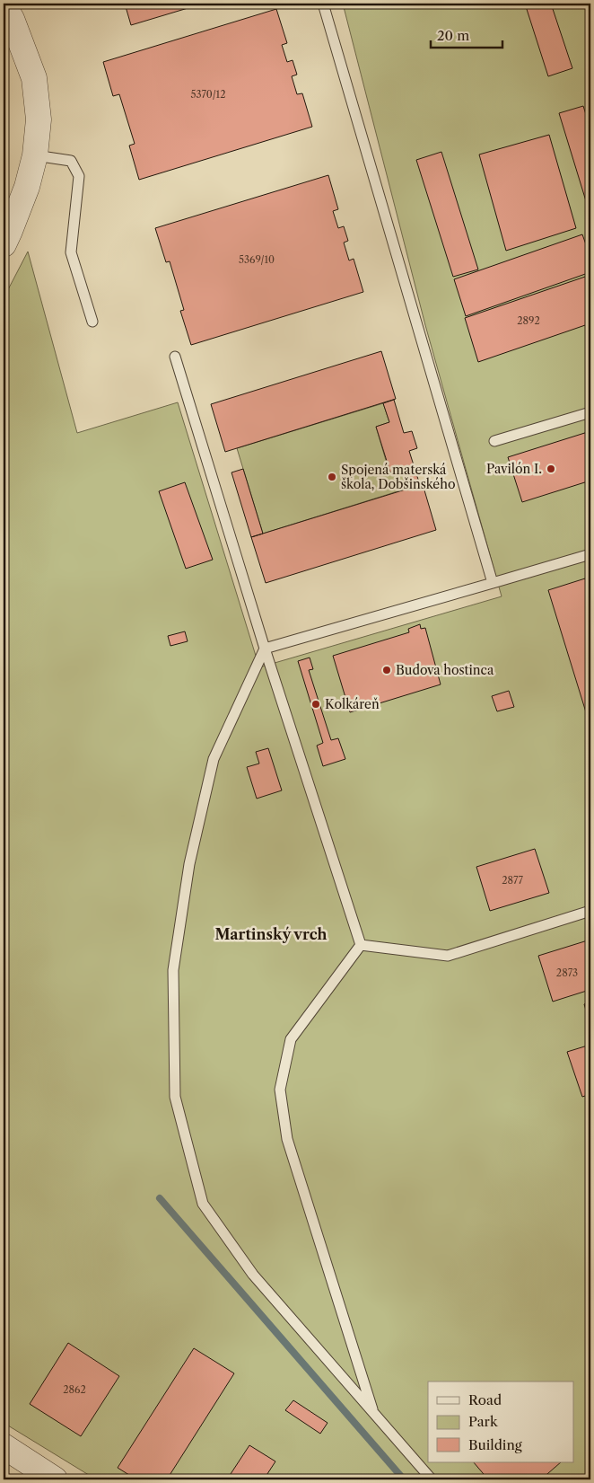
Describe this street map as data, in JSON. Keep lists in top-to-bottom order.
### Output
{
  "districts": ["Martinský vrch"],
  "places": [
    "Pavilón I.",
    "Spojená materská škola, Dobšinského",
    "Budova hostinca",
    "Kolkáreň"
  ],
  "house_numbers": [
    "5370/12",
    "5369/10",
    "2892",
    "2877",
    "2873",
    "2862"
  ],
  "legend": ["Road", "Park", "Building"],
  "scale_bar": "20 m"
}
